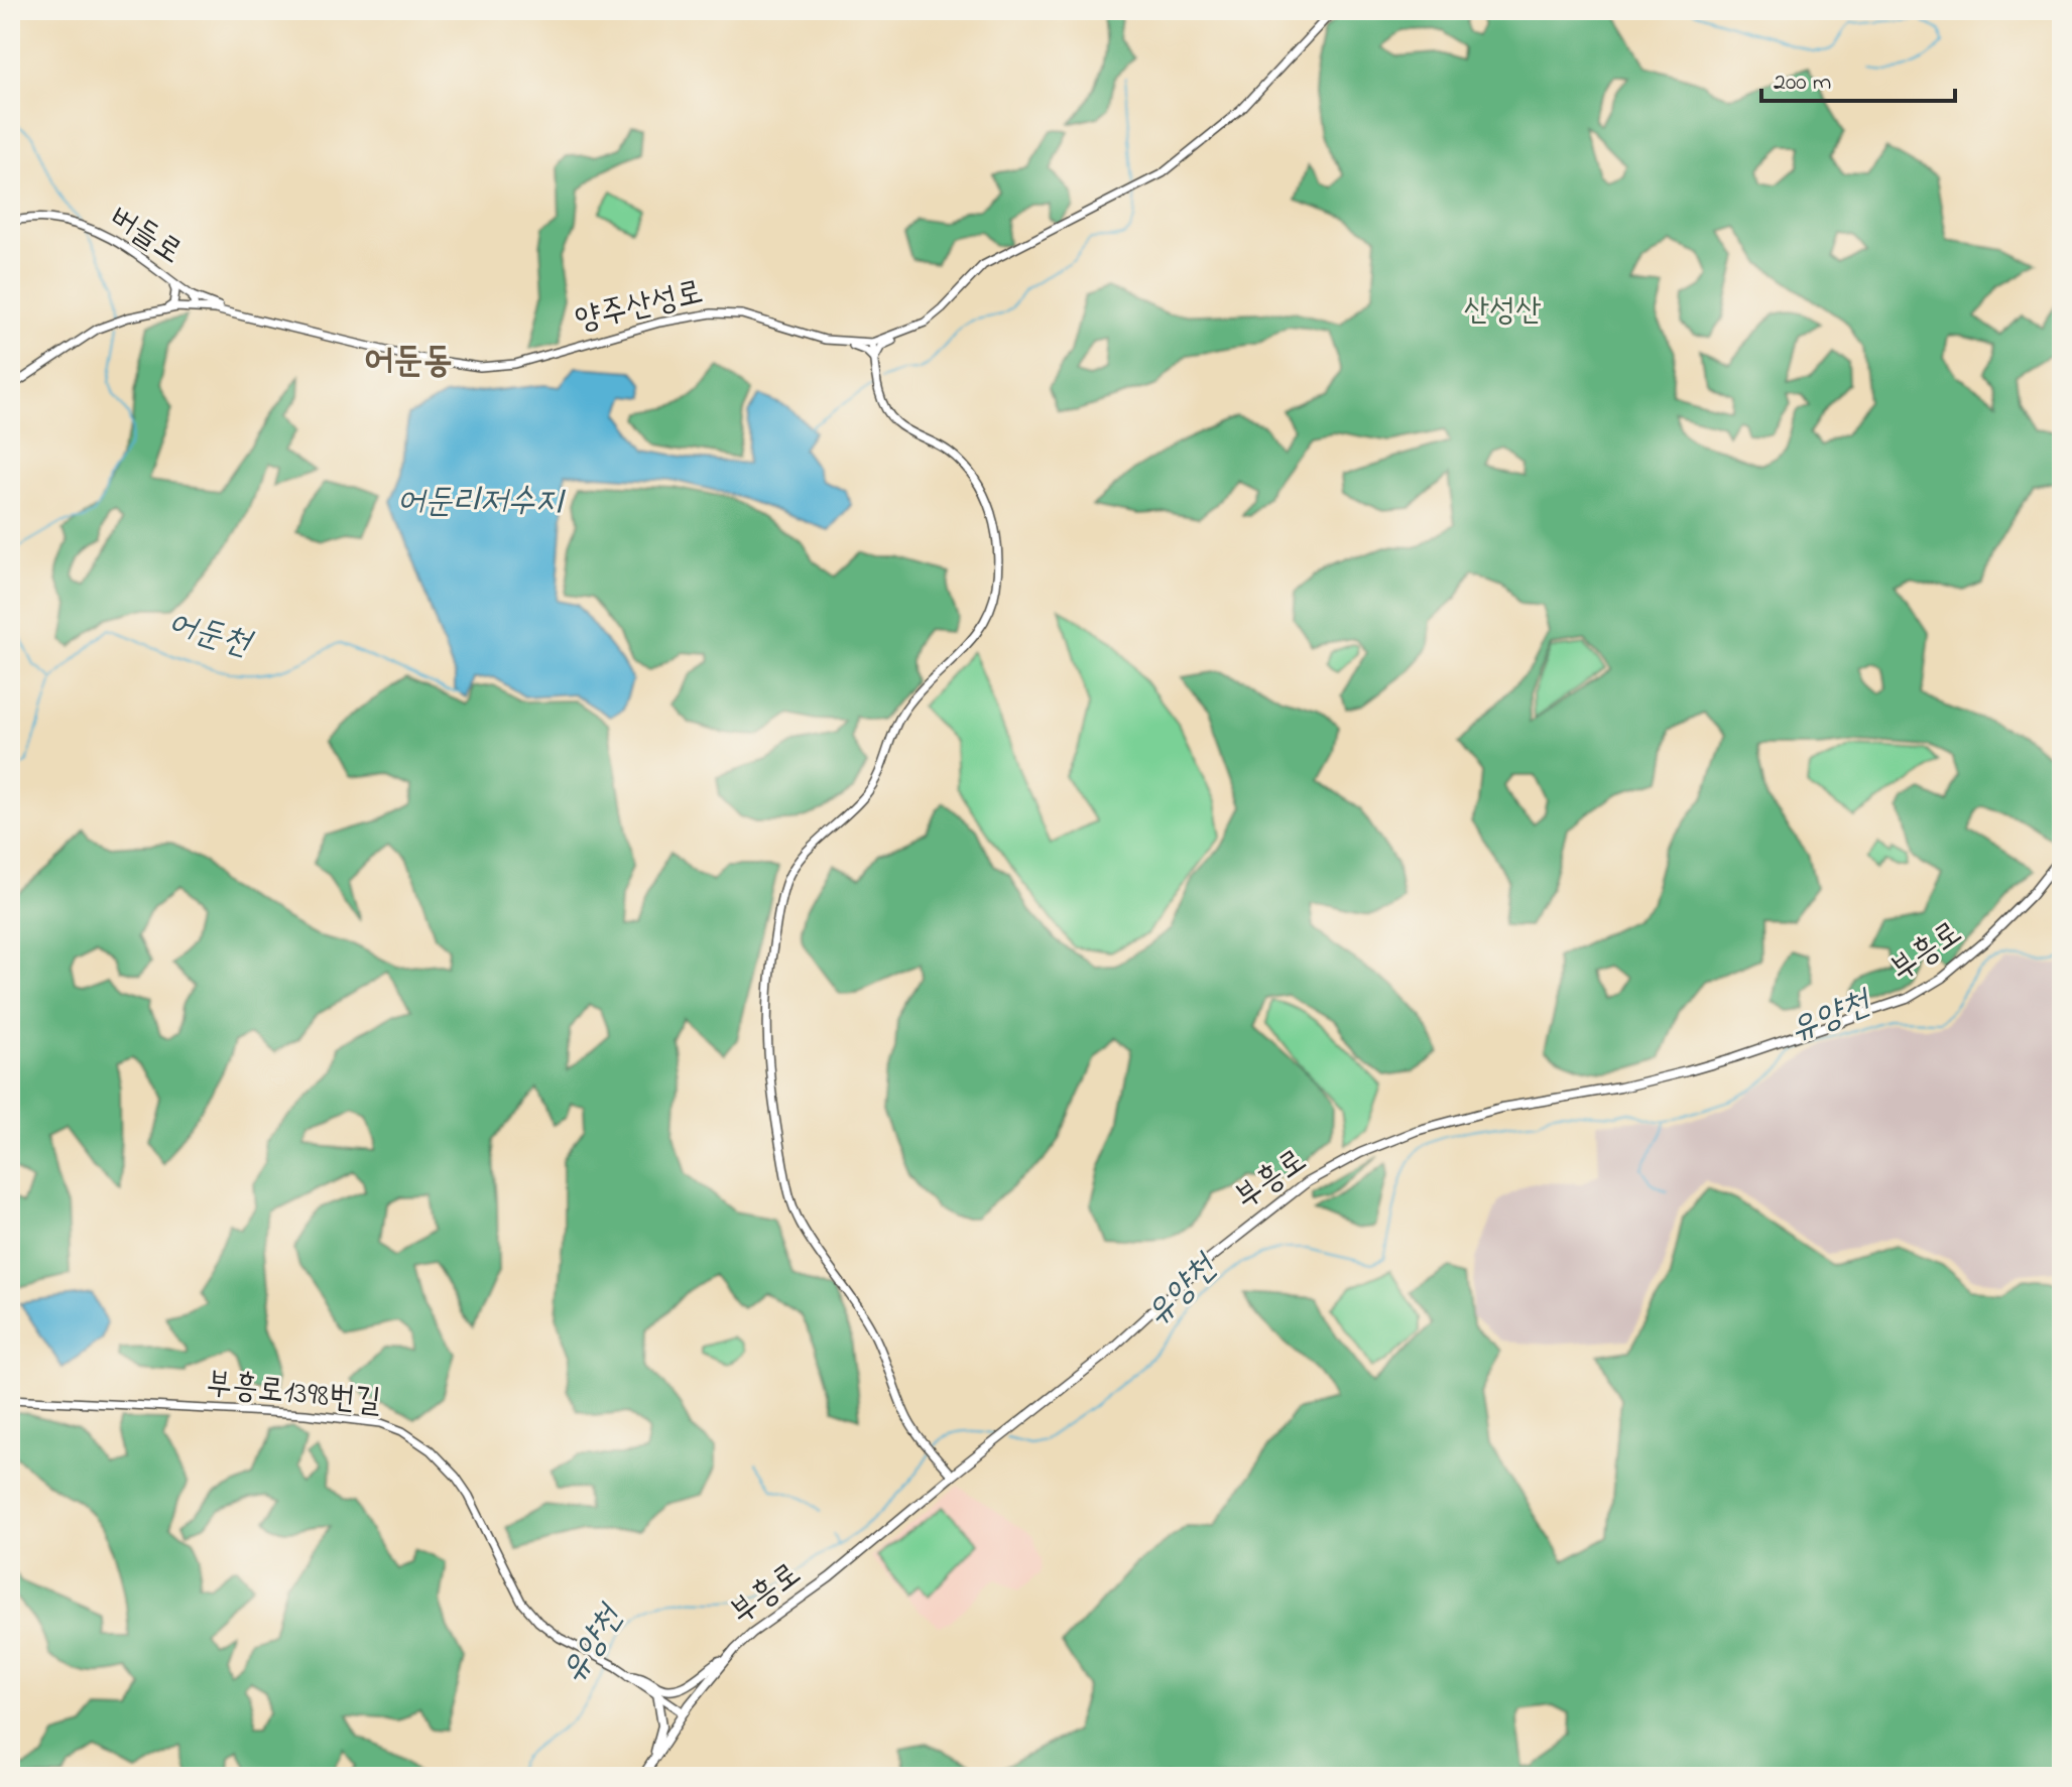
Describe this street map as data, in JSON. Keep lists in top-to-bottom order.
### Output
{
  "streets": {
    "main road": ["부흥로"],
    "street": ["버들로", "양주산성로", "부흥로1398번길"]
  },
  "crossings": [
    ["버들로", "양주산성로"],
    ["부흥로", "부흥로1398번길"]
  ],
  "districts": ["어둔동"],
  "water": ["어둔리저수지", "어둔천", "유양천"],
  "parks": ["산성산"],
  "scale_bar": "200 m"
}
